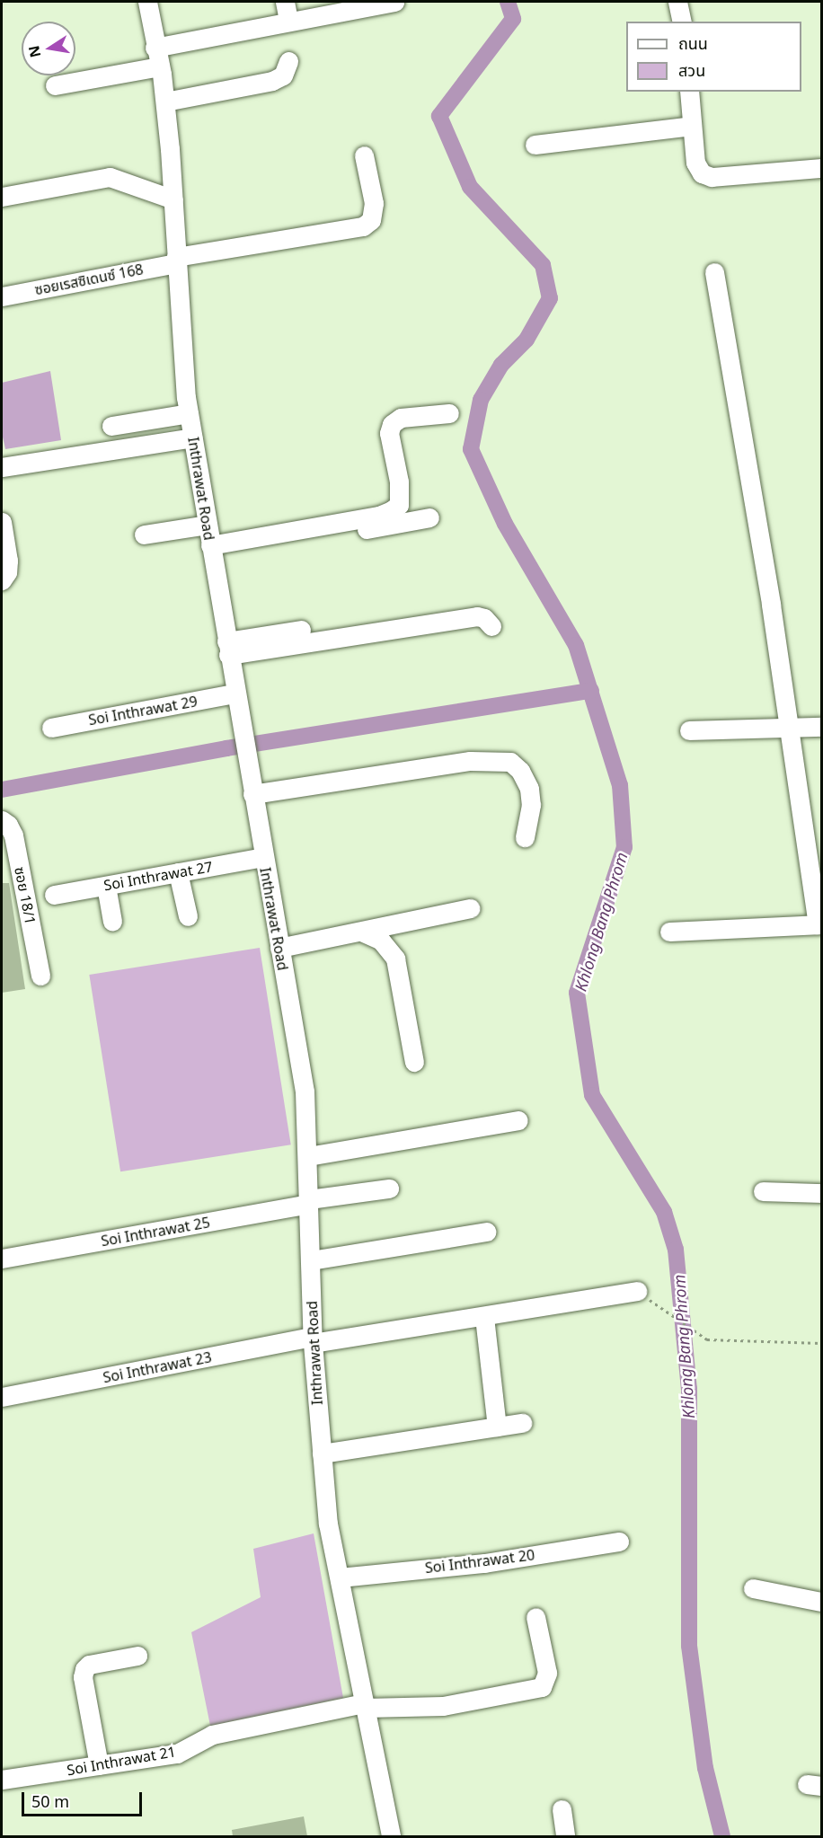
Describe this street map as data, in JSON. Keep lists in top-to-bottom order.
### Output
{
  "streets": {
    "street": [
      "ซอยเรสซิเดนซ์ 168",
      "Inthrawat Road",
      "Soi Inthrawat 29",
      "Soi Inthrawat 27",
      "ซอย 18/1",
      "Soi Inthrawat 25",
      "Soi Inthrawat 23",
      "Soi Inthrawat 20",
      "Soi Inthrawat 21"
    ]
  },
  "crossings": [
    ["ซอยเรสซิเดนซ์ 168", "Inthrawat Road"],
    ["Inthrawat Road", "Soi Inthrawat 29"],
    ["Inthrawat Road", "Soi Inthrawat 27"],
    ["Inthrawat Road", "Soi Inthrawat 25"],
    ["Inthrawat Road", "Soi Inthrawat 23"],
    ["Inthrawat Road", "Soi Inthrawat 20"],
    ["Inthrawat Road", "Soi Inthrawat 21"]
  ],
  "water": ["Khlong Bang Phrom"],
  "legend": ["ถนน", "สวน"],
  "scale_bar": "50 m",
  "north": "left"
}
